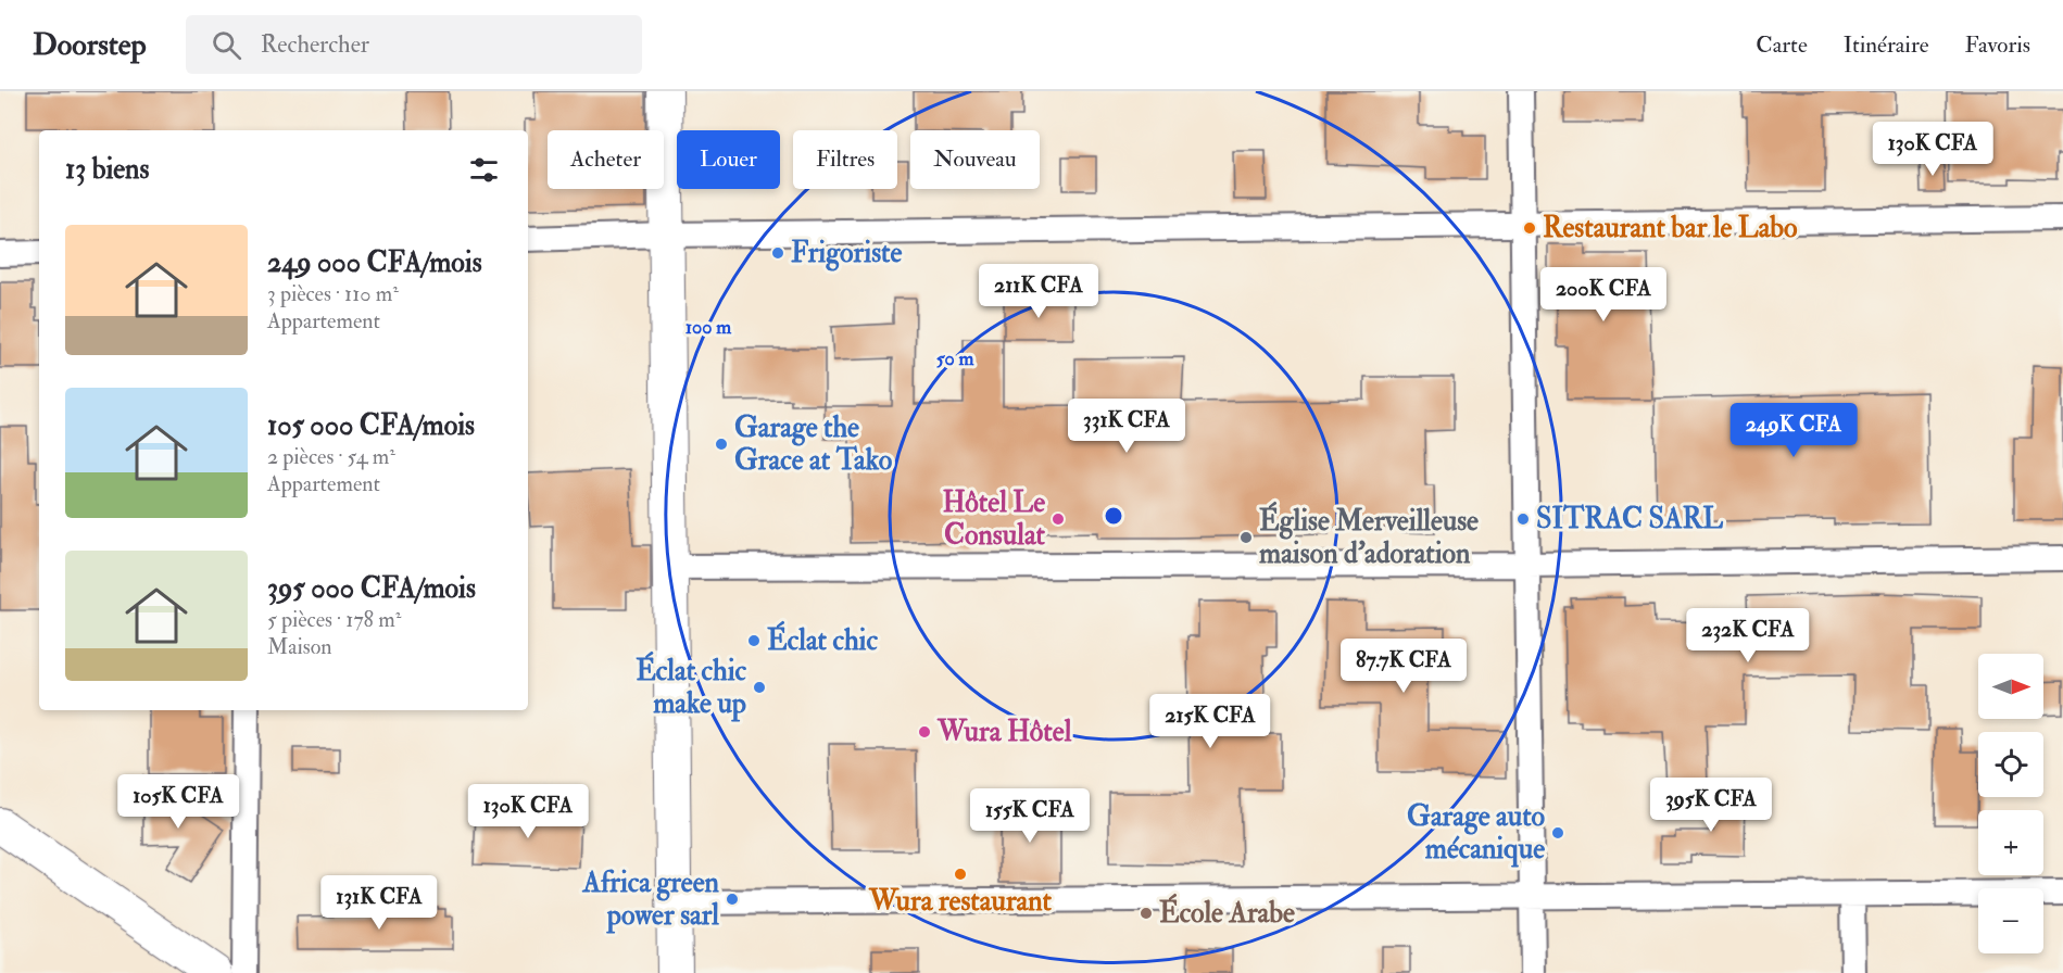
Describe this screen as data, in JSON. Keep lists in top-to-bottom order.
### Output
{
  "places": [
    "Restaurant bar le Labo",
    "Frigoriste",
    "Garage the Grace at Tako",
    "Hôtel Le Consulat",
    "SITRAC SARL",
    "Église Merveilleuse maison d'adoration",
    "Éclat chic",
    "Éclat chic make up",
    "Wura Hôtel",
    "Garage auto mécanique",
    "Wura restaurant",
    "Africa green power sarl",
    "École Arabe"
  ],
  "north": "right",
  "page": {
    "header": "Doorstep",
    "search": "Rechercher",
    "nav": ["Carte", "Itinéraire", "Favoris"],
    "price": [
      "130K CFA",
      "211K CFA",
      "200K CFA",
      "331K CFA",
      "249K CFA",
      "232K CFA",
      "87.7K CFA",
      "215K CFA",
      "105K CFA",
      "395K CFA",
      "130K CFA",
      "155K CFA",
      "131K CFA"
    ],
    "chip": [
      "Acheter",
      "Louer",
      "Filtres",
      "Nouveau"
    ],
    "heading": "13 biens",
    "list": [
      {
        "name": "249 000 CFA/mois",
        "note": "3 pièces · 110 m² · Appartement"
      },
      {
        "name": "105 000 CFA/mois",
        "note": "2 pièces · 54 m² · Appartement"
      },
      {
        "name": "395 000 CFA/mois",
        "note": "5 pièces · 178 m² · Maison"
      }
    ],
    "map_buttons": ["+", "−"]
  },
  "rings": ["100 m", "50 m"]
}
